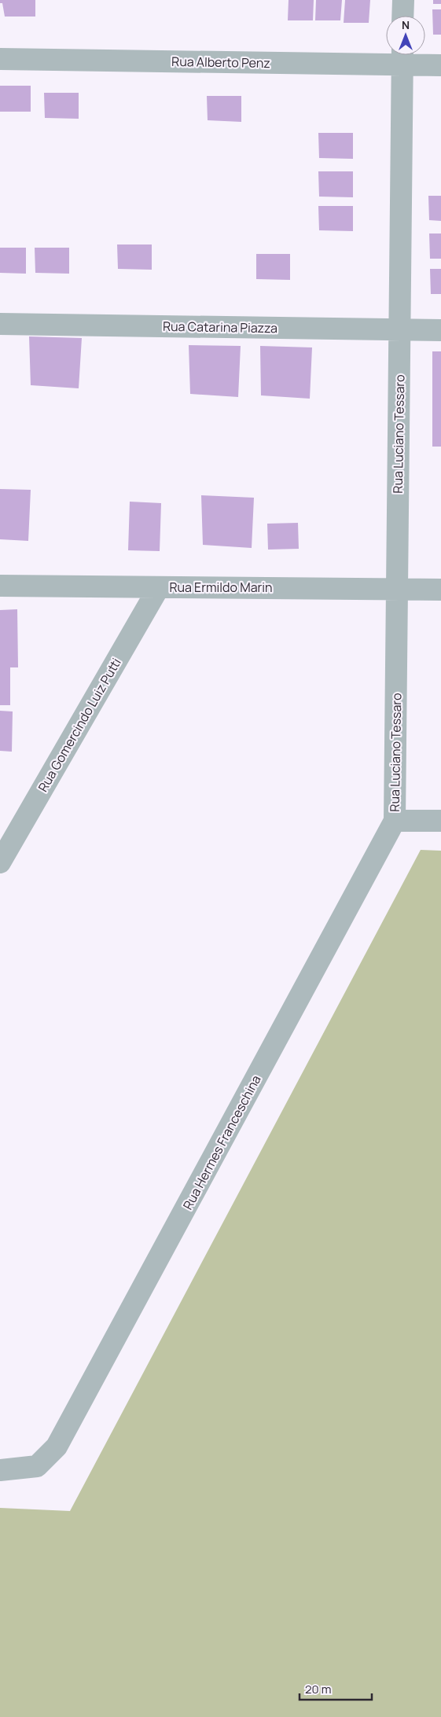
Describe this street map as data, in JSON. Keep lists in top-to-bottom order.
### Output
{
  "streets": {
    "street": [
      "Rua Alberto Penz",
      "Rua Catarina Piazza",
      "Rua Luciano Tessaro",
      "Rua Ermildo Marin",
      "Rua Gomercindo Luiz Putti",
      "Rua Hermes Franceschina"
    ]
  },
  "crossings": [
    ["Rua Alberto Penz", "Rua Luciano Tessaro"],
    ["Rua Catarina Piazza", "Rua Luciano Tessaro"],
    ["Rua Luciano Tessaro", "Rua Ermildo Marin"],
    ["Rua Luciano Tessaro", "Rua Hermes Franceschina"],
    ["Rua Ermildo Marin", "Rua Gomercindo Luiz Putti"]
  ],
  "scale_bar": "20 m",
  "north": "top"
}
